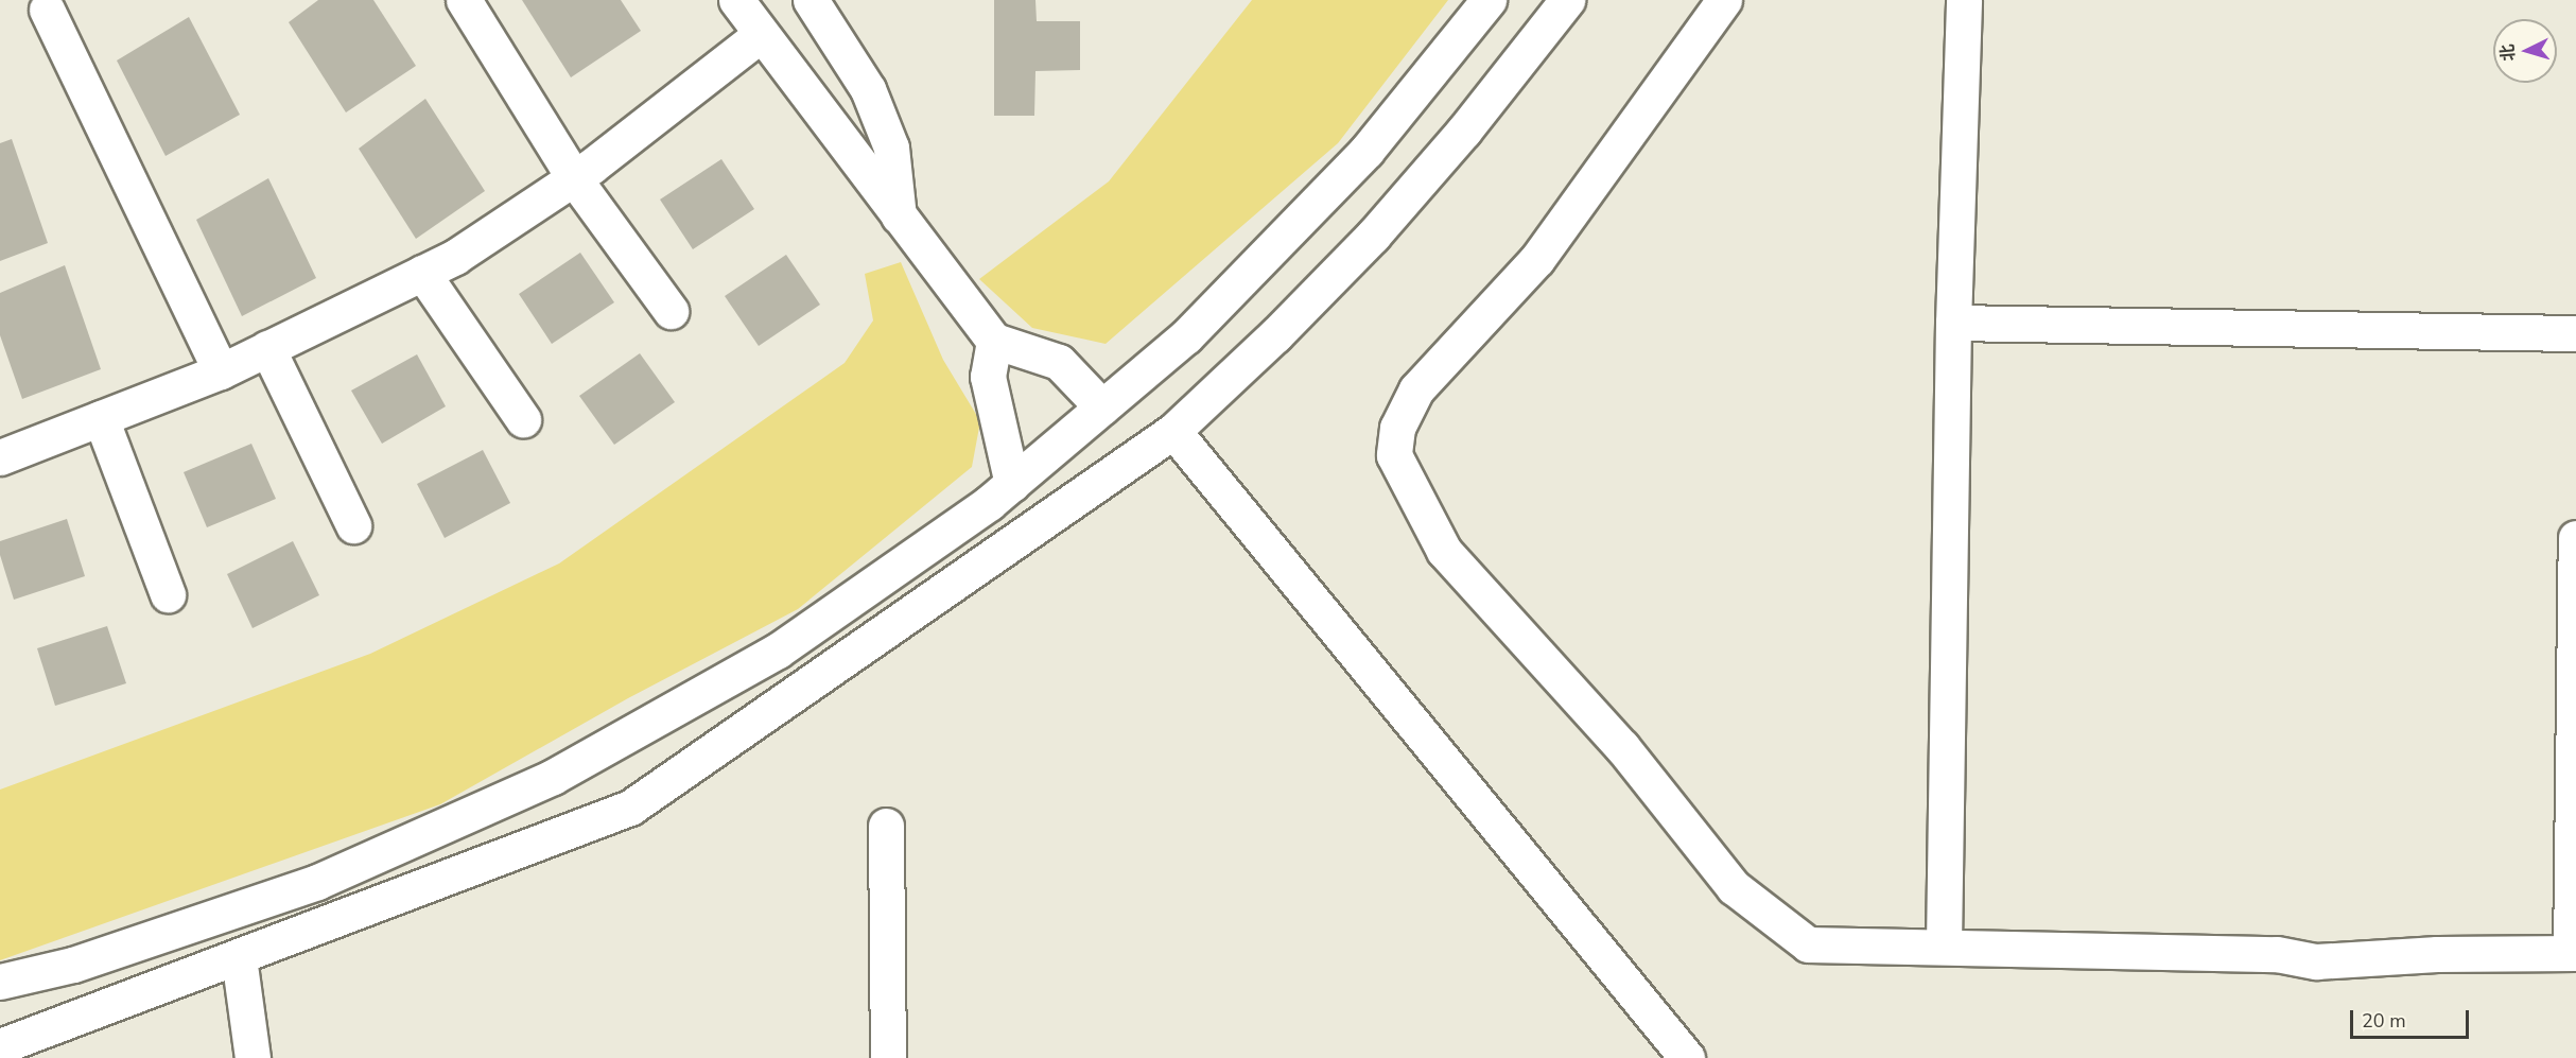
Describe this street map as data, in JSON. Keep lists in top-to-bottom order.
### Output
{
  "scale_bar": "20 m",
  "north": "left"
}
